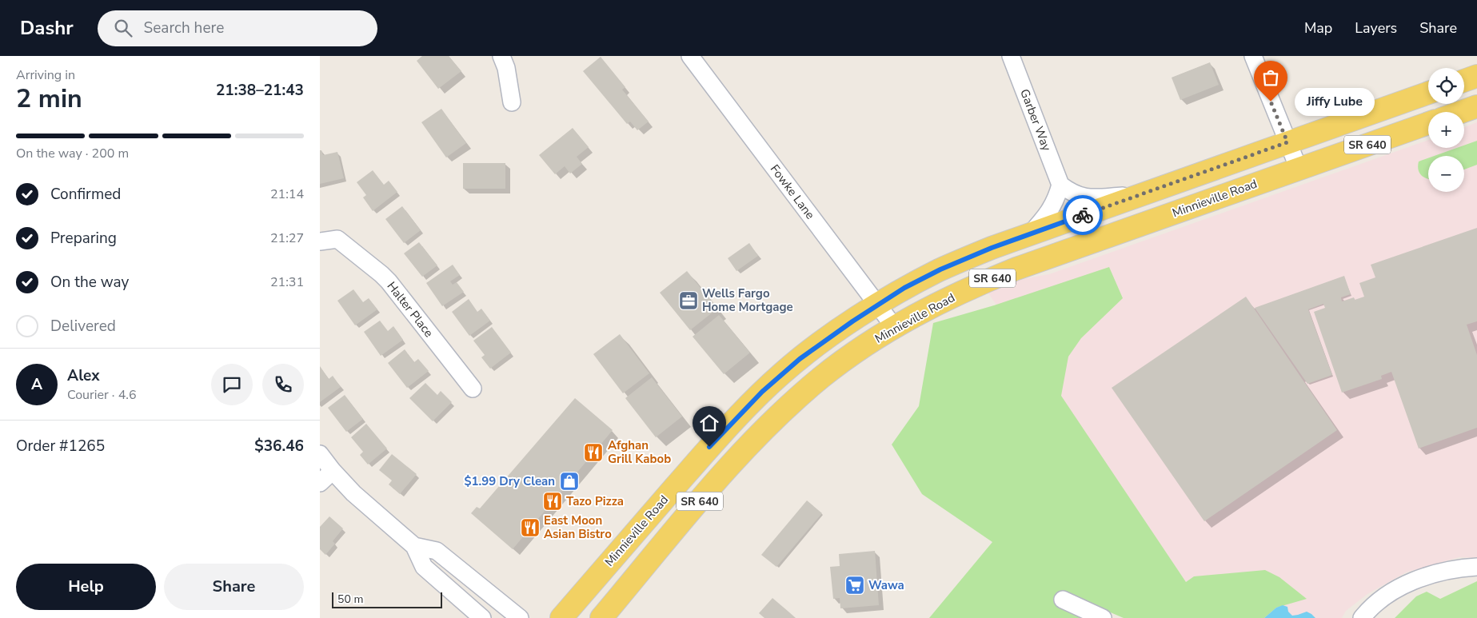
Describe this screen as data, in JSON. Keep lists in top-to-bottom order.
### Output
{
  "streets": {
    "main road": ["SR 640", "Minnieville Road"],
    "street": ["Garber Way", "Fowke Lane", "Halter Place"]
  },
  "crossings": [
    ["Fowke Lane", "Minnieville Road"]
  ],
  "places": {
    "other": ["Jiffy Lube"],
    "office": ["Wells Fargo Home Mortgage"],
    "restaurant": ["Afghan Grill Kabob", "Tazo Pizza", "East Moon Asian Bistro"],
    "shop": ["$1.99 Dry Clean"],
    "supermarket": ["Wawa"]
  },
  "scale_bar": "50 m",
  "page": {
    "header": "Dashr",
    "search": "Search here",
    "nav": ["Map", "Layers", "Share"],
    "heading": ["2 min", "Arriving in", "21:38–21:43"],
    "panel": [
      "Alex",
      "Courier · 4.6",
      "Order #1265",
      "$36.46"
    ],
    "map_buttons": ["+", "−"],
    "bubble": "Jiffy Lube",
    "bar": "On the way · 200 m",
    "list": [
      ["Confirmed", "21:14"],
      ["Preparing", "21:27"],
      ["On the way", "21:31"],
      "Delivered"
    ],
    "round": "A",
    "buttons": ["Help", "Share"],
    "scale": "50 m"
  }
}
